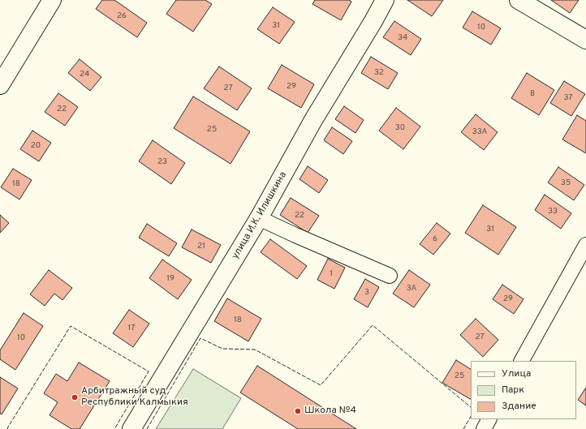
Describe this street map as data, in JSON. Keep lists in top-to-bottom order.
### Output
{
  "streets": {
    "street": ["улица И.К. Илишкина"]
  },
  "places": ["Арбитражный суд Республики Калмыкия", "Школа №4"],
  "house_numbers": [
    "26",
    "31",
    "10",
    "34",
    "32",
    "24",
    "29",
    "27",
    "8",
    "37",
    "22",
    "30",
    "25",
    "33А",
    "20",
    "23",
    "35",
    "18",
    "33",
    "22",
    "31",
    "6",
    "21",
    "1",
    "19",
    "3А",
    "3",
    "29",
    "18",
    "17",
    "27",
    "10",
    "25"
  ],
  "legend": ["Улица", "Парк", "Здание"]
}
